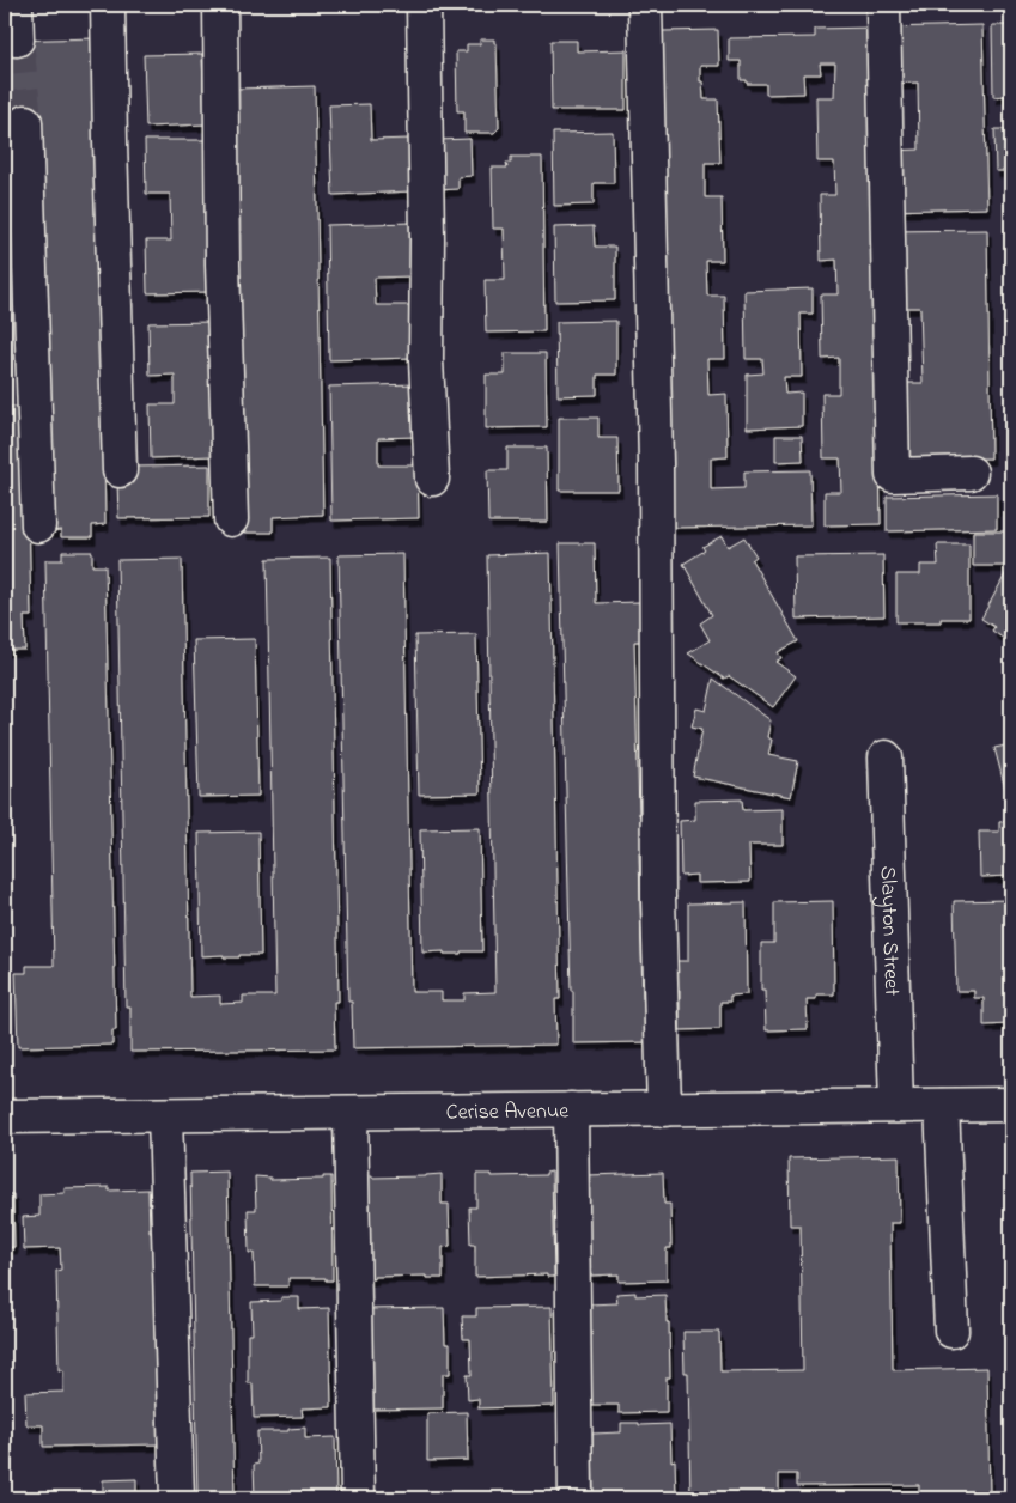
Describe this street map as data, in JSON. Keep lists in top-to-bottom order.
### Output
{
  "streets": {
    "street": ["Slayton Street", "Cerise Avenue"]
  },
  "crossings": [
    ["Slayton Street", "Cerise Avenue"]
  ]
}
